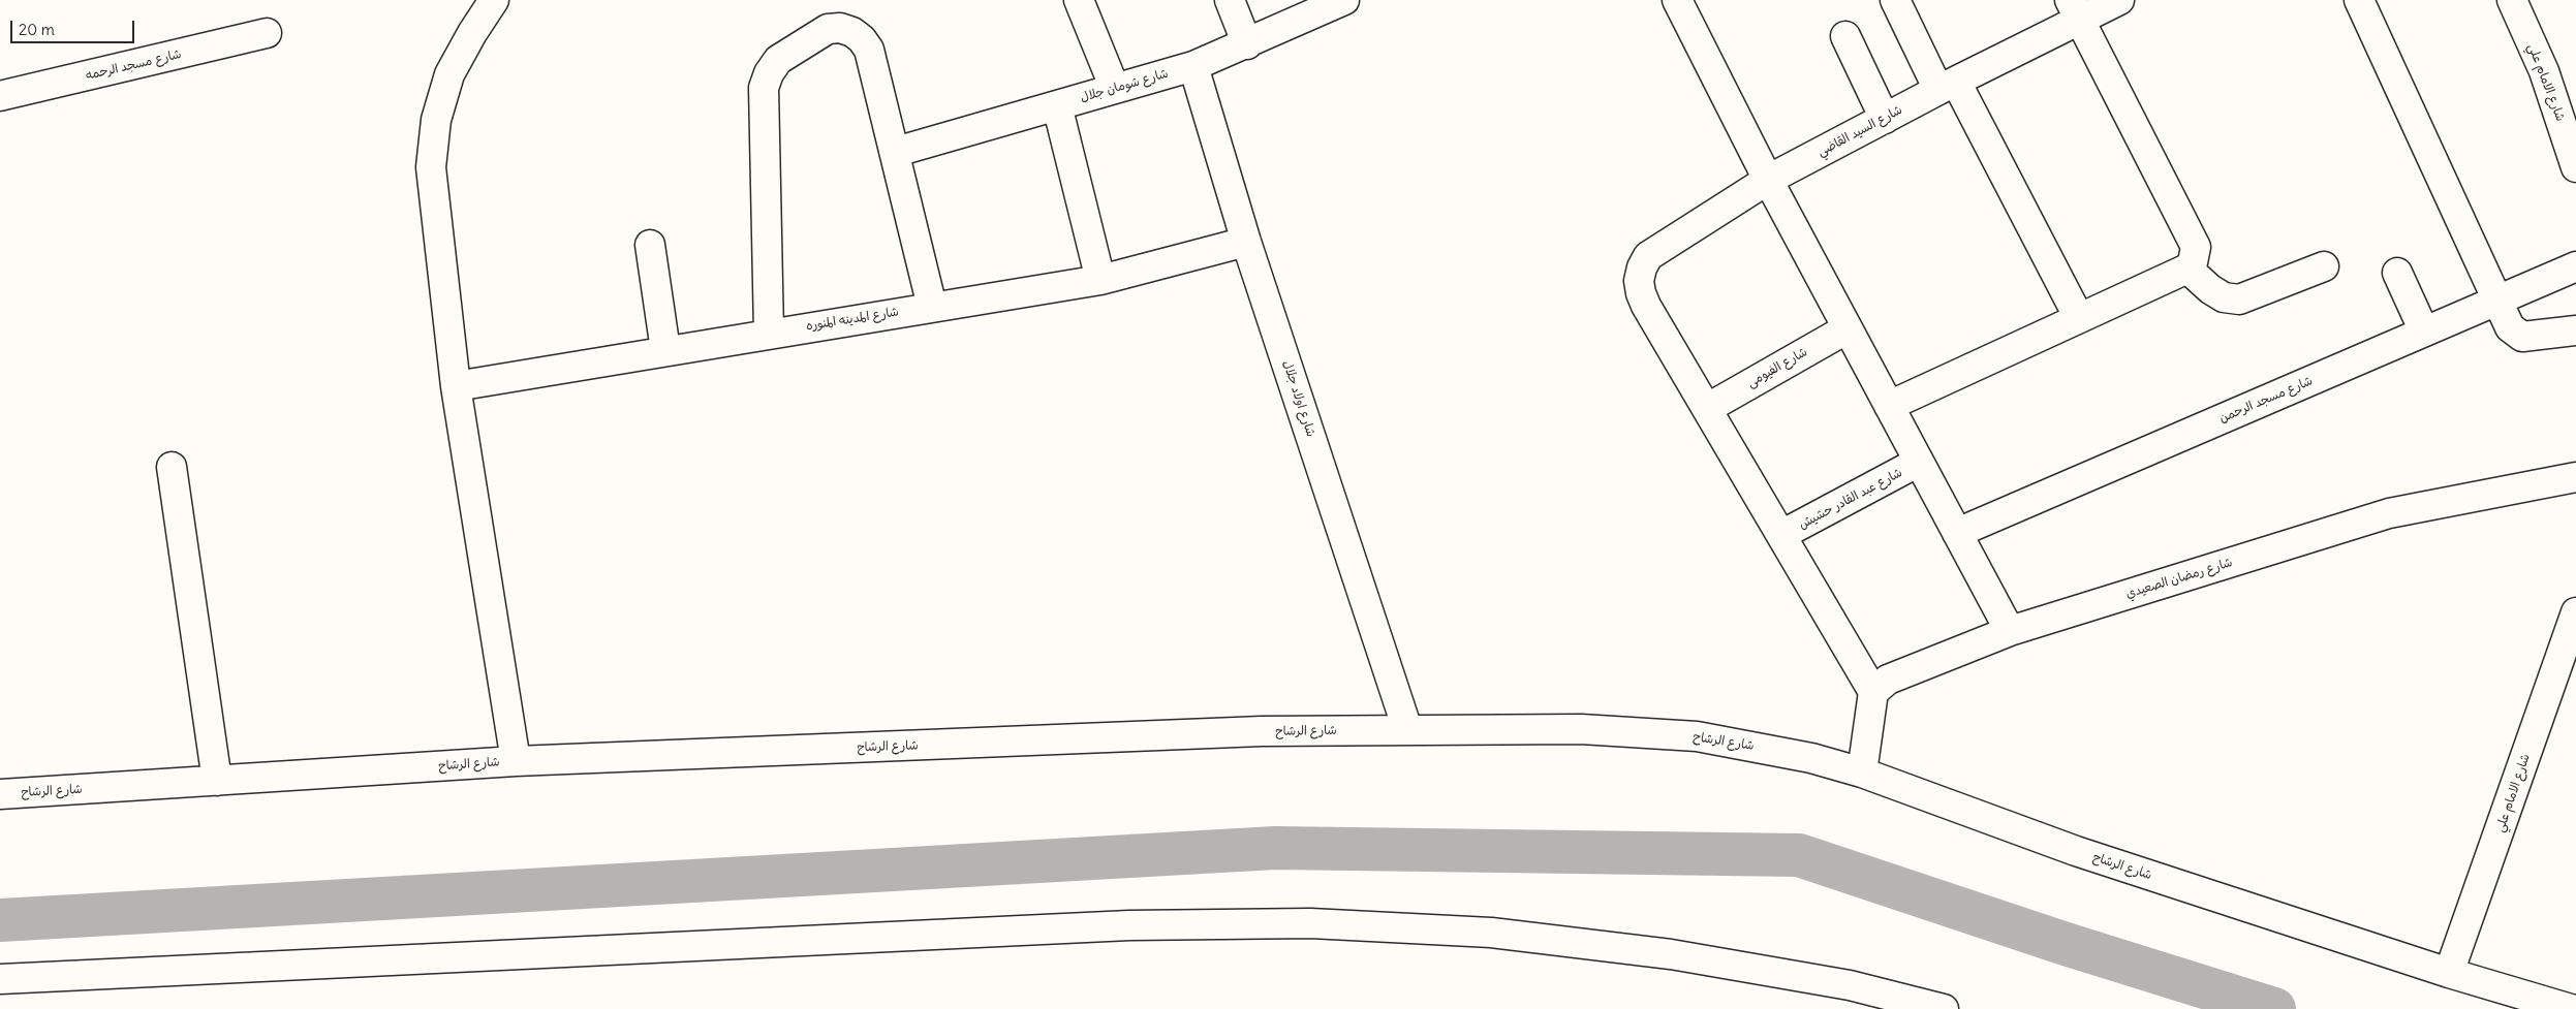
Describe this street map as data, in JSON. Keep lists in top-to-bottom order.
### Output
{
  "streets": {
    "street": [
      "شارع مسجد الرحمه",
      "شارع الامام علي",
      "شارع شومان جلال",
      "شارع السيد القاضي",
      "شارع المدينه المنوره",
      "شارع الفيومى",
      "شارع اولاد جلال",
      "شارع مسجد الرحمن",
      "شارع عبد القادر حشيش",
      "شارع رمضان الصعيدي",
      "شارع الرشاح"
    ]
  },
  "crossings": [
    ["شارع الامام علي", "شارع الرشاح"],
    ["شارع شومان جلال", "شارع اولاد جلال"],
    ["شارع السيد القاضي", "شارع الفيومى"],
    ["شارع المدينه المنوره", "شارع اولاد جلال"],
    ["شارع اولاد جلال", "شارع الرشاح"]
  ],
  "scale_bar": "20 m"
}
